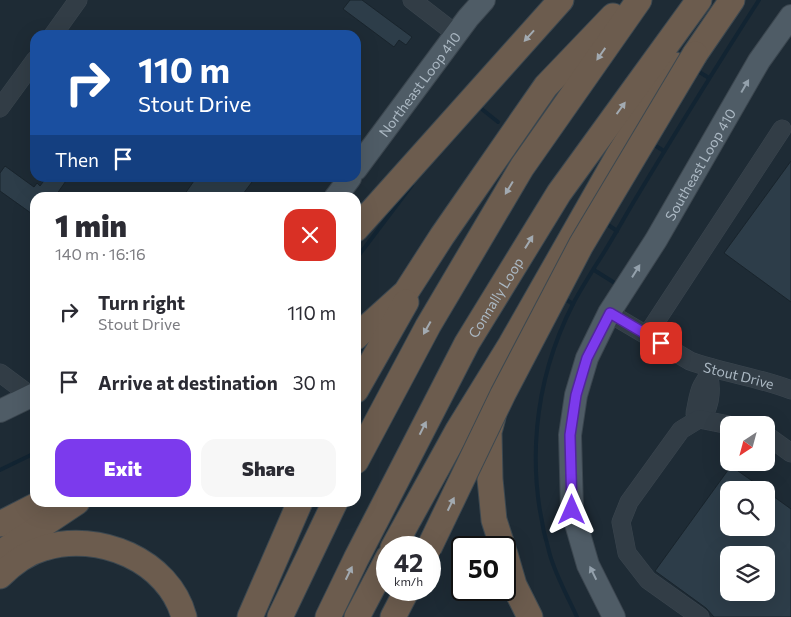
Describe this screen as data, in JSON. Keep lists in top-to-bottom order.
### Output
{
  "streets": {
    "highway": ["Connally Loop"],
    "main road": ["Northeast Loop 410", "Southeast Loop 410"],
    "street": ["Stout Drive"]
  },
  "crossings": [
    ["Southeast Loop 410", "Stout Drive"]
  ],
  "one_way": ["Southeast Loop 410"],
  "north": "bottom left",
  "page": {
    "turn": ["110 m", "Stout Drive"],
    "then": "Then",
    "heading": ["1 min", "140 m · 16:16"],
    "list": [
      {
        "name": "Turn right",
        "note": "Stout Drive",
        "value": "110 m"
      },
      {
        "name": "Arrive at destination",
        "value": "30 m"
      }
    ],
    "buttons": ["Exit", "Share"],
    "speed": "42 km/h",
    "limit": "50"
  }
}
